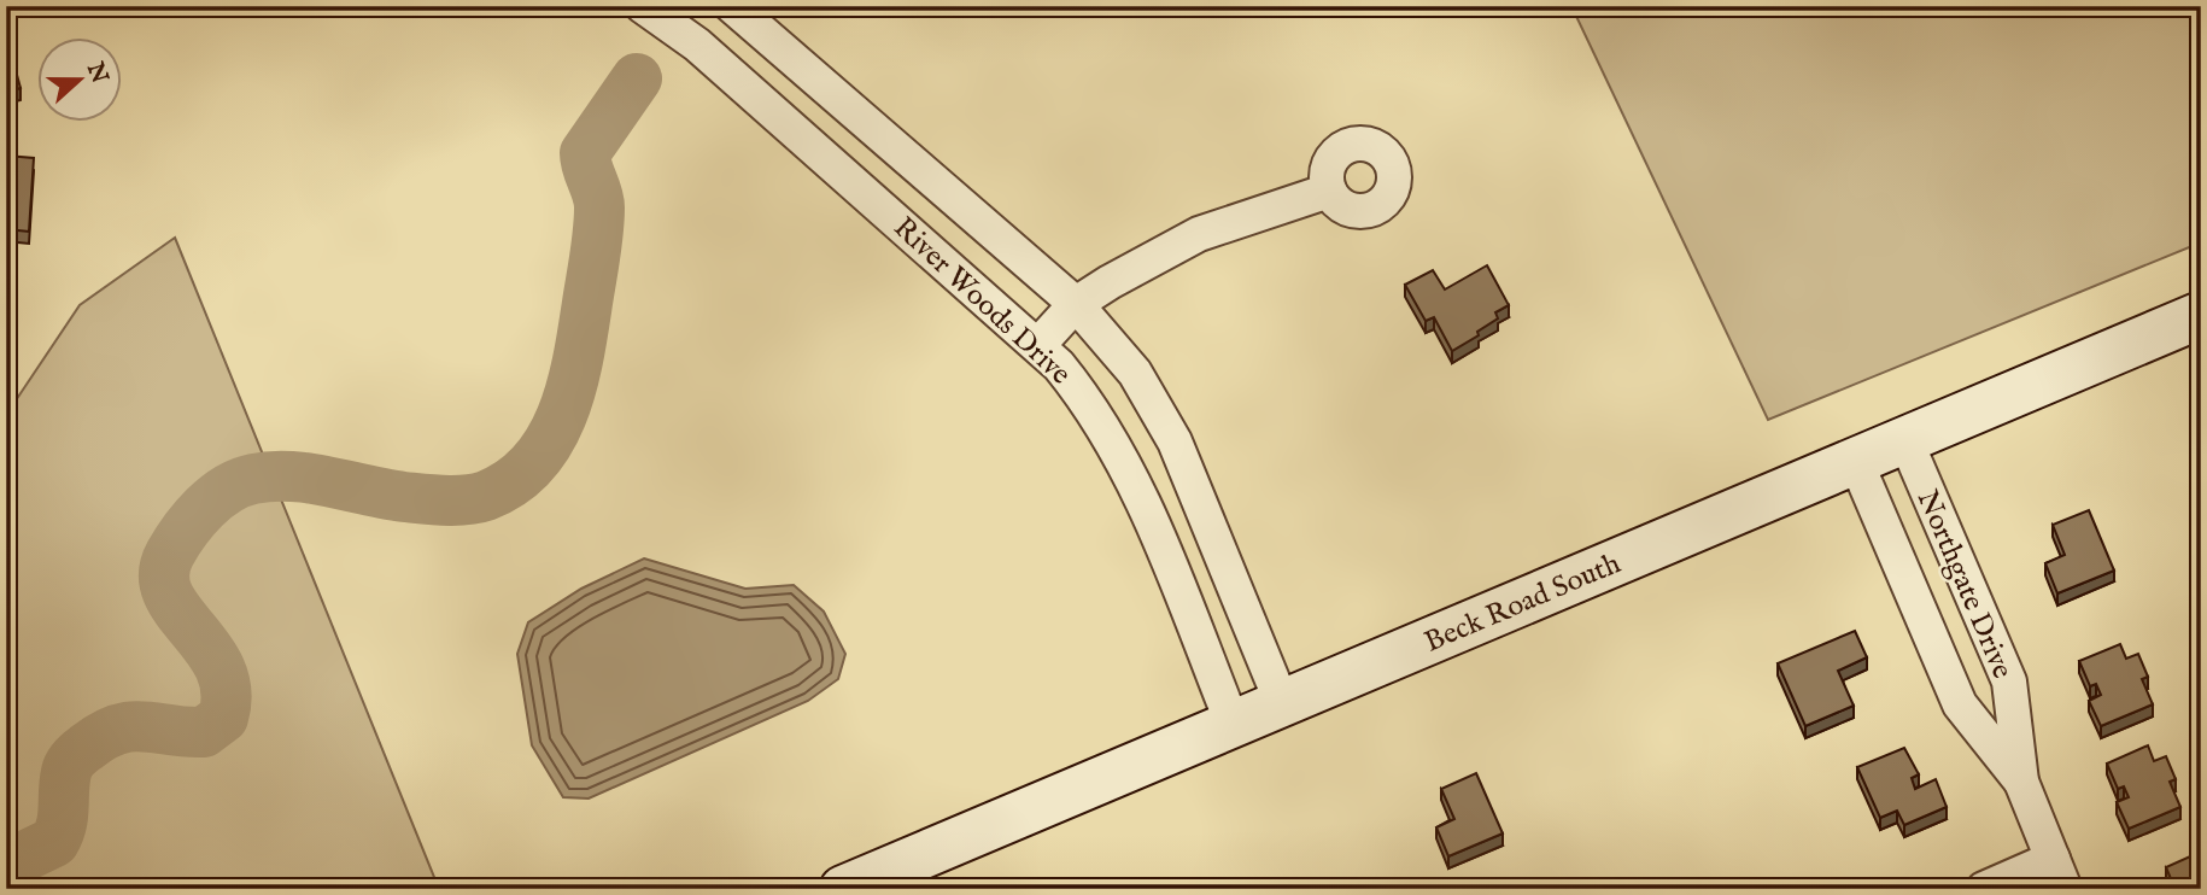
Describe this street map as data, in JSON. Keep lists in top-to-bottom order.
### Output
{
  "streets": {
    "main road": ["Beck Road South"],
    "street": ["River Woods Drive", "Northgate Drive"]
  },
  "crossings": [
    ["River Woods Drive", "Beck Road South"],
    ["Northgate Drive", "Beck Road South"]
  ],
  "north": "right"
}
